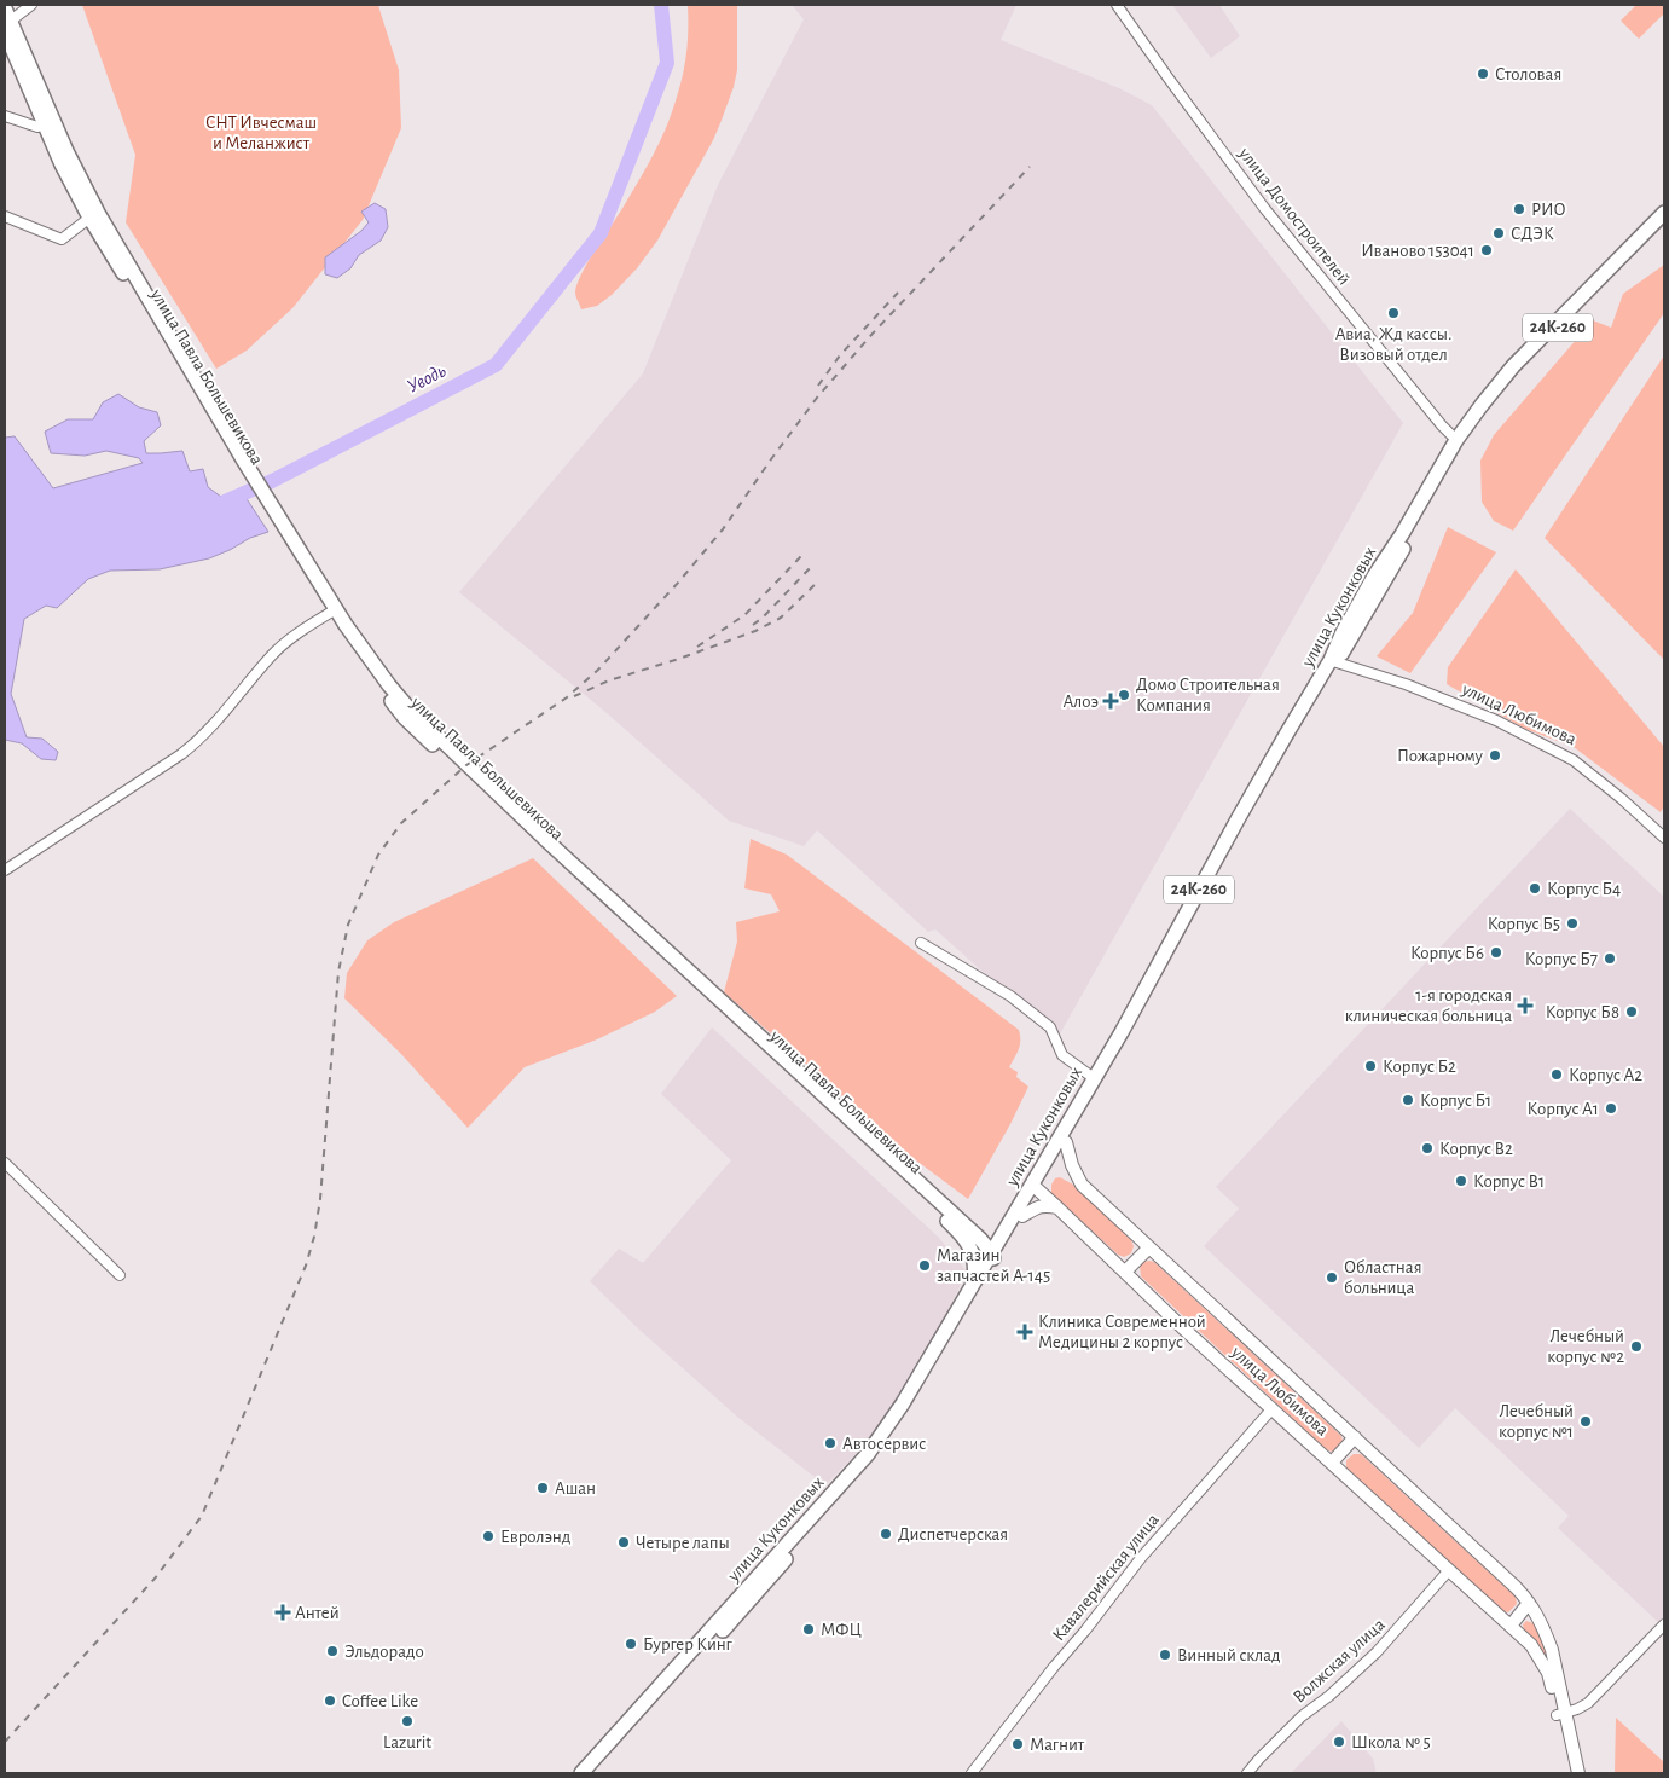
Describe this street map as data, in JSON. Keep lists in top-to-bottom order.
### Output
{
  "streets": {
    "main road": [
      "24К-260",
      "улица Павла Большевикова",
      "улица Куконковых",
      "улица Любимова"
    ],
    "street": ["улица Домостроителей", "Кавалерийская улица", "Волжская улица"]
  },
  "crossings": [
    ["улица Домостроителей", "24К-260"],
    ["улица Домостроителей", "улица Куконковых"],
    ["24К-260", "улица Куконковых"],
    ["улица Павла Большевикова", "улица Куконковых"],
    ["улица Куконковых", "улица Любимова"],
    ["улица Любимова", "Кавалерийская улица"],
    ["улица Любимова", "Волжская улица"]
  ],
  "water": ["Уводь"],
  "parks": ["СНТ Ивчесмаш и Меланжист"],
  "places": {
    "other": [
      "Столовая",
      "РИО",
      "СДЭК",
      "Иваново 153041",
      "Авиа, Жд кассы. Визовый отдел",
      "Домо Строительная Компания",
      "Пожарному",
      "Корпус Б4",
      "Корпус Б5",
      "Корпус Б6",
      "Корпус Б7",
      "Корпус Б8",
      "Корпус Б2",
      "Корпус А2",
      "Корпус Б1",
      "Корпус А1",
      "Корпус В2",
      "Корпус В1",
      "Магазин запчастей А-145",
      "Областная больница",
      "Лечебный корпус №2",
      "Лечебный корпус №1",
      "Автосервис",
      "Ашан",
      "Диспетчерская",
      "Евролэнд",
      "Четыре лапы",
      "МФЦ",
      "Бургер Кинг",
      "Эльдорадо",
      "Винный склад",
      "Coffee Like",
      "Lazurit",
      "Школа № 5",
      "Магнит"
    ],
    "health": [
      "Алоэ",
      "1-я городская клиническая больница",
      "Клиника Современной Медицины 2 корпус",
      "Антей"
    ]
  }
}
